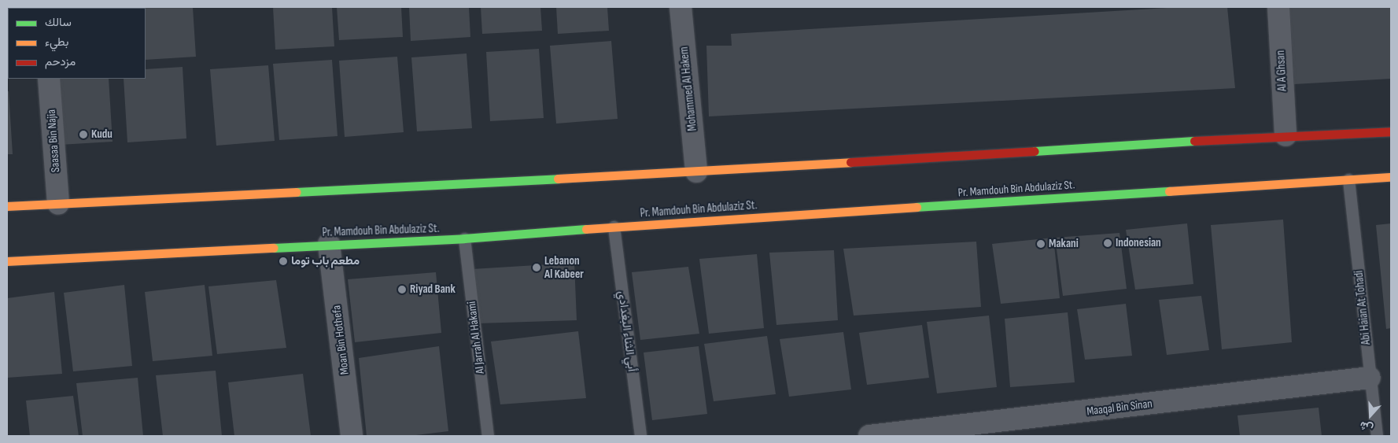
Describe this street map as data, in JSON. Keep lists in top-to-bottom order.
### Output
{
  "streets": {
    "street": [
      "Al A Ghsan",
      "Mohammed Al Hakem",
      "Saasaa Bin Najia",
      "Pr. Mamdouh Bin Abdulaziz St.",
      "Moan Bin Hothefa",
      "Maaqal Bin Sinan"
    ],
    "lane": ["Abi Haian At Tohadi", "أبي الثناء البغدادي", "Al Jarrah Al Hakami"]
  },
  "crossings": [
    ["Pr. Mamdouh Bin Abdulaziz St.", "Abi Haian At Tohadi"],
    ["Pr. Mamdouh Bin Abdulaziz St.", "أبي الثناء البغدادي"],
    ["Pr. Mamdouh Bin Abdulaziz St.", "Al Jarrah Al Hakami"],
    ["Pr. Mamdouh Bin Abdulaziz St.", "Moan Bin Hothefa"],
    ["Abi Haian At Tohadi", "Maaqal Bin Sinan"]
  ],
  "places": [
    "Kudu",
    "Indonesian",
    "Makani",
    "مطعم باب توما",
    "Lebanon Al Kabeer",
    "Riyad Bank"
  ],
  "legend": ["سالك", "بطيء", "مزدحم"],
  "north": "bottom"
}
